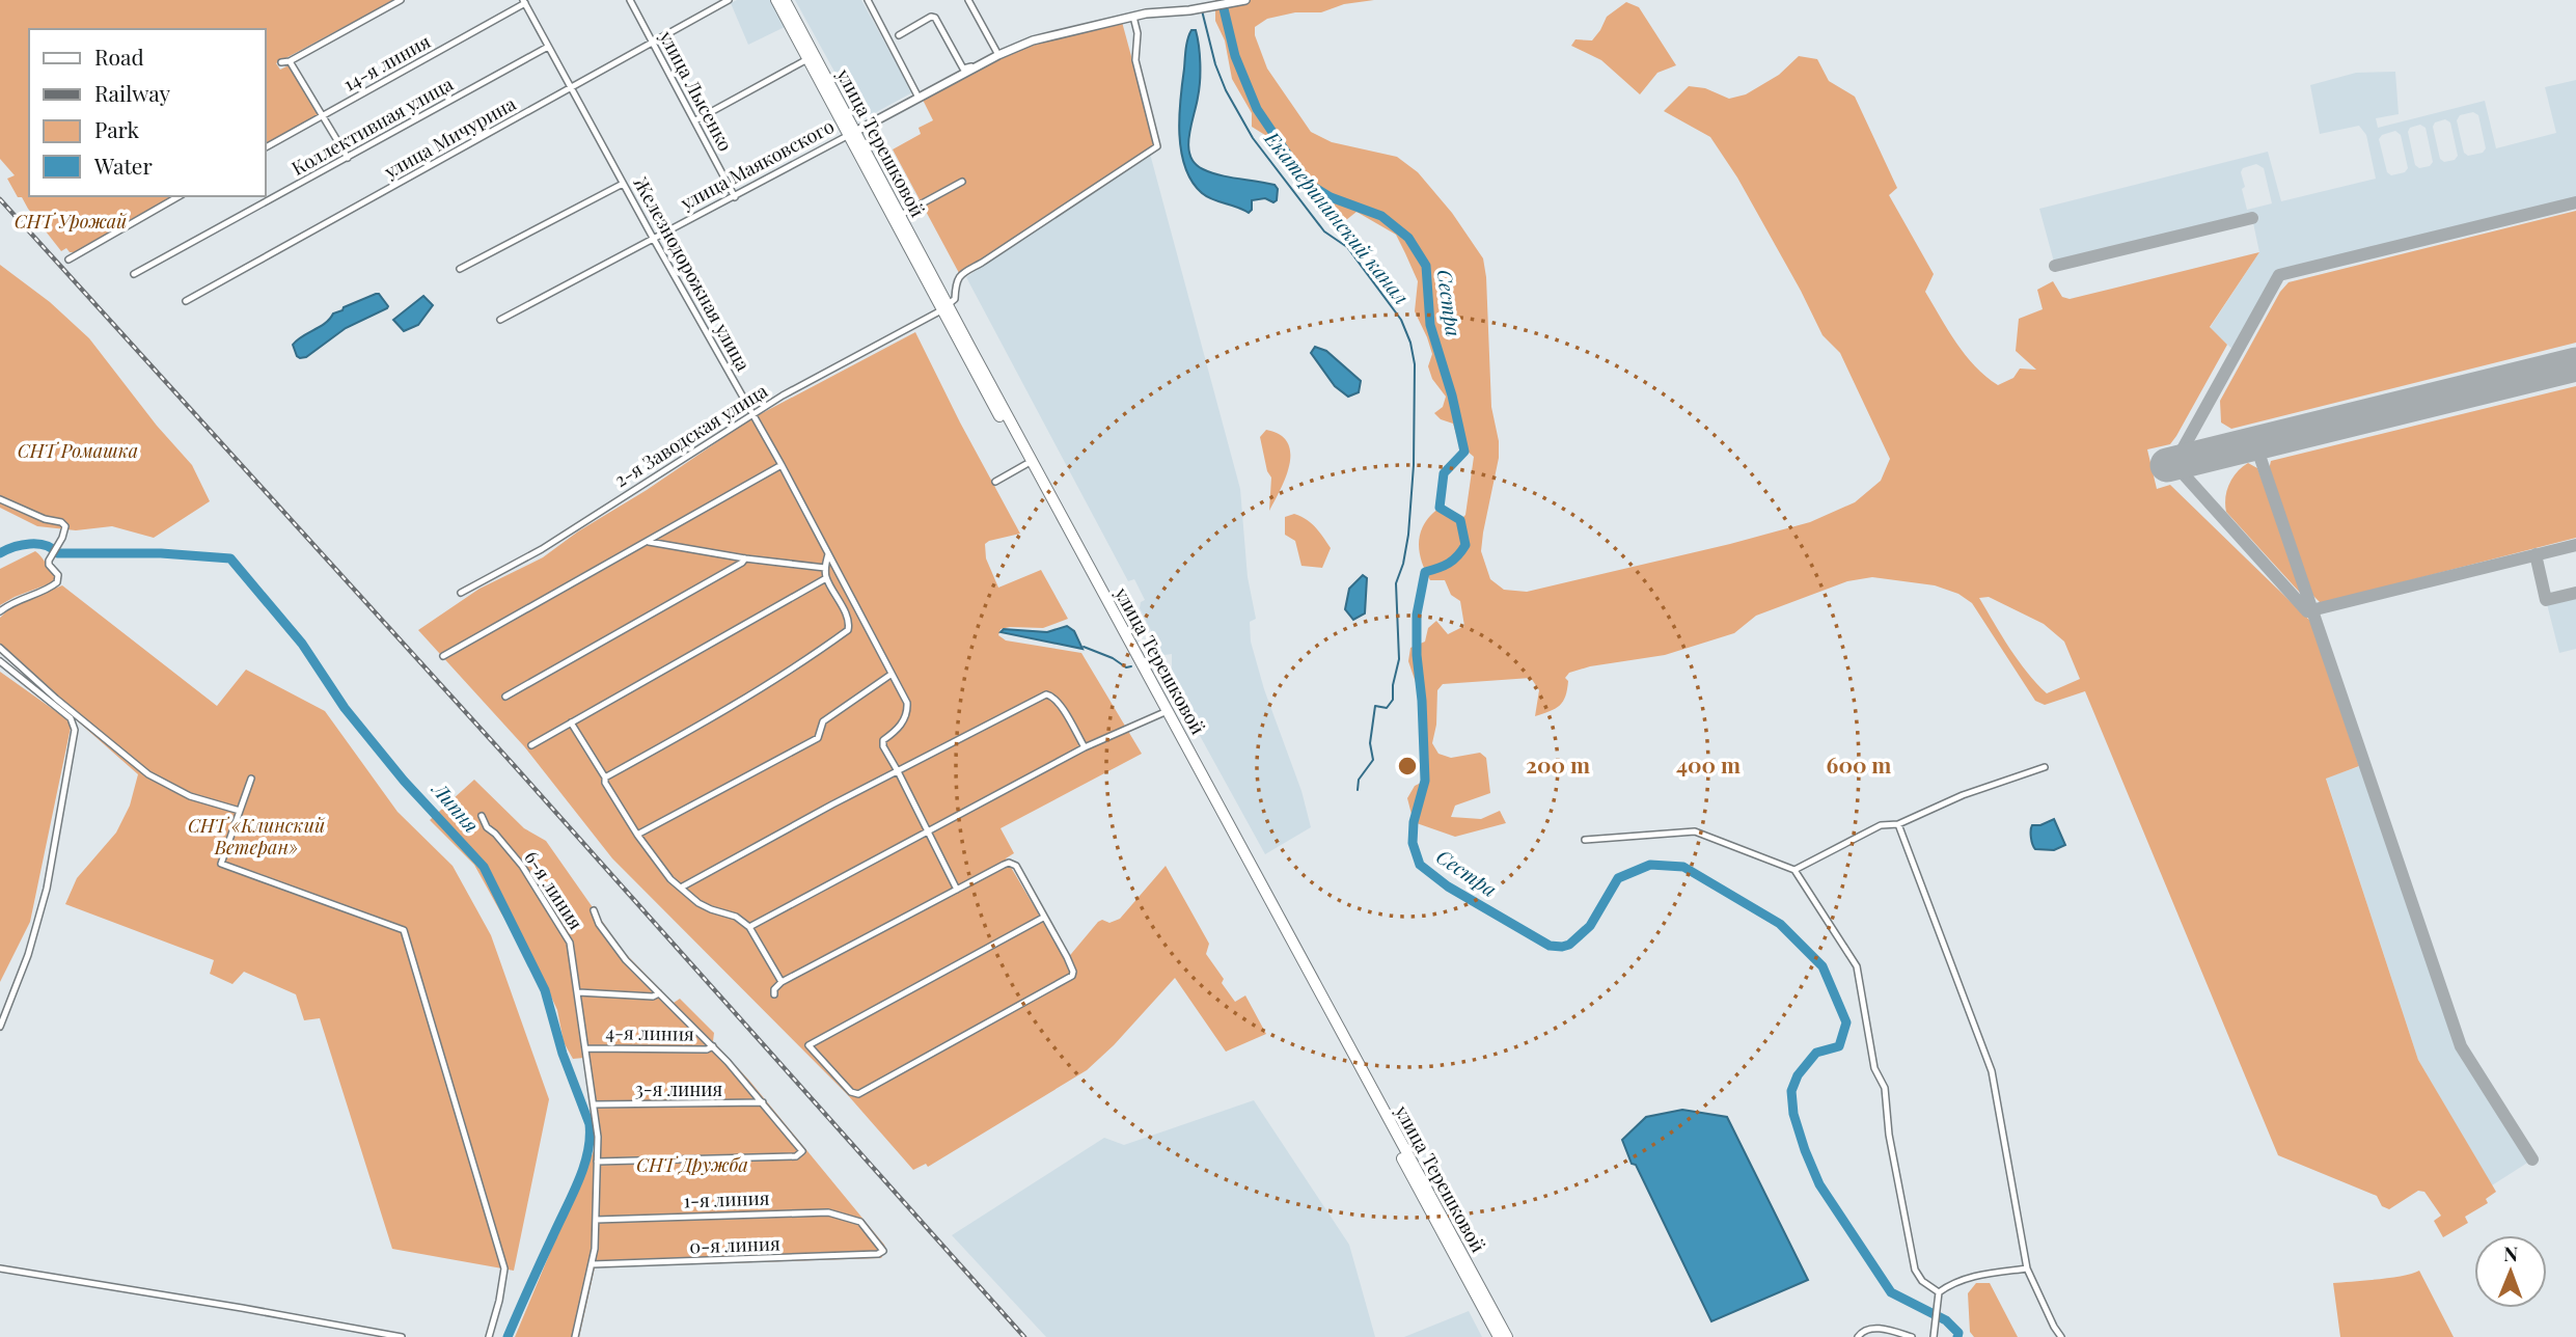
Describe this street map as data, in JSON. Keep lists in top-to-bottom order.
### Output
{
  "streets": {
    "highway": ["улица Терешковой"],
    "street": [
      "14-я линия",
      "улица Лысенко",
      "Коллективная улица",
      "улица Мичурина",
      "улица Маяковского",
      "Железнодорожная улица",
      "2-я Заводская улица",
      "6-я линия",
      "4-я линия",
      "3-я линия",
      "1-я линия",
      "0-я линия"
    ]
  },
  "crossings": [
    ["14-я линия", "Железнодорожная улица"],
    ["улица Лысенко", "улица Мичурина"],
    ["улица Лысенко", "улица Маяковского"],
    ["Коллективная улица", "Железнодорожная улица"],
    ["улица Мичурина", "Железнодорожная улица"],
    ["улица Терешковой", "улица Маяковского"],
    ["улица Терешковой", "2-я Заводская улица"],
    ["улица Маяковского", "Железнодорожная улица"],
    ["Железнодорожная улица", "2-я Заводская улица"],
    ["6-я линия", "4-я линия"],
    ["6-я линия", "3-я линия"],
    ["6-я линия", "1-я линия"],
    ["6-я линия", "0-я линия"],
    ["1-я линия", "0-я линия"]
  ],
  "water": ["Екатерининский канал", "Сестра", "Липня"],
  "parks": [
    "СНТ Урожай",
    "СНТ Ромашка",
    "СНТ «Клинский Ветеран»",
    "СНТ Дружба"
  ],
  "legend": [
    "Road",
    "Railway",
    "Park",
    "Water"
  ],
  "north": "top",
  "rings": ["200 m", "400 m", "600 m"]
}
